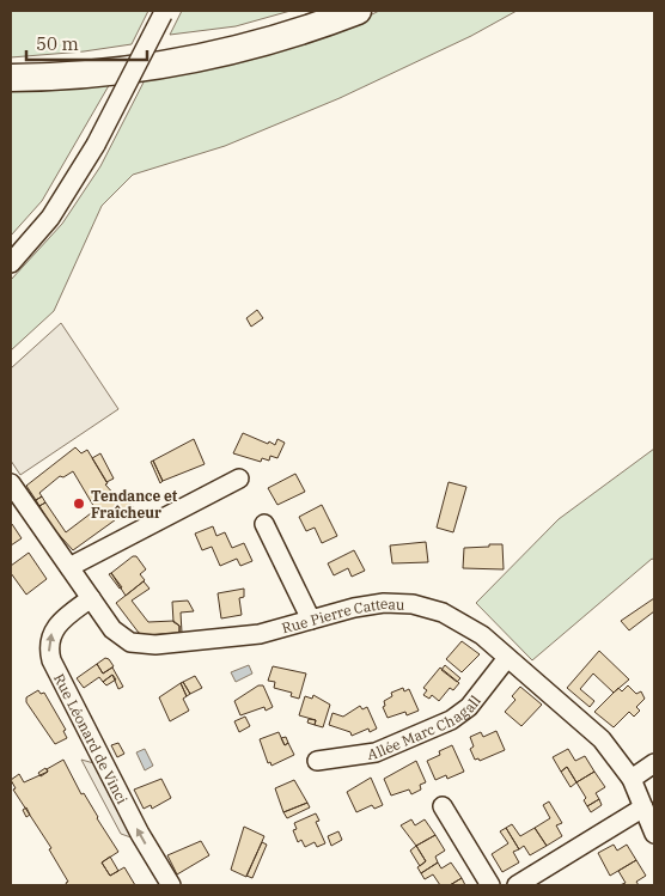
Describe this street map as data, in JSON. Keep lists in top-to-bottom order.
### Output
{
  "streets": {
    "street": ["Rue Pierre Catteau", "Allée Marc Chagall", "Rue Léonard de Vinci"]
  },
  "crossings": [
    ["Rue Pierre Catteau", "Allée Marc Chagall"],
    ["Rue Pierre Catteau", "Rue Léonard de Vinci"]
  ],
  "one_way": ["Rue Léonard de Vinci"],
  "places": ["Tendance et Fraîcheur"],
  "scale_bar": "50 m"
}
